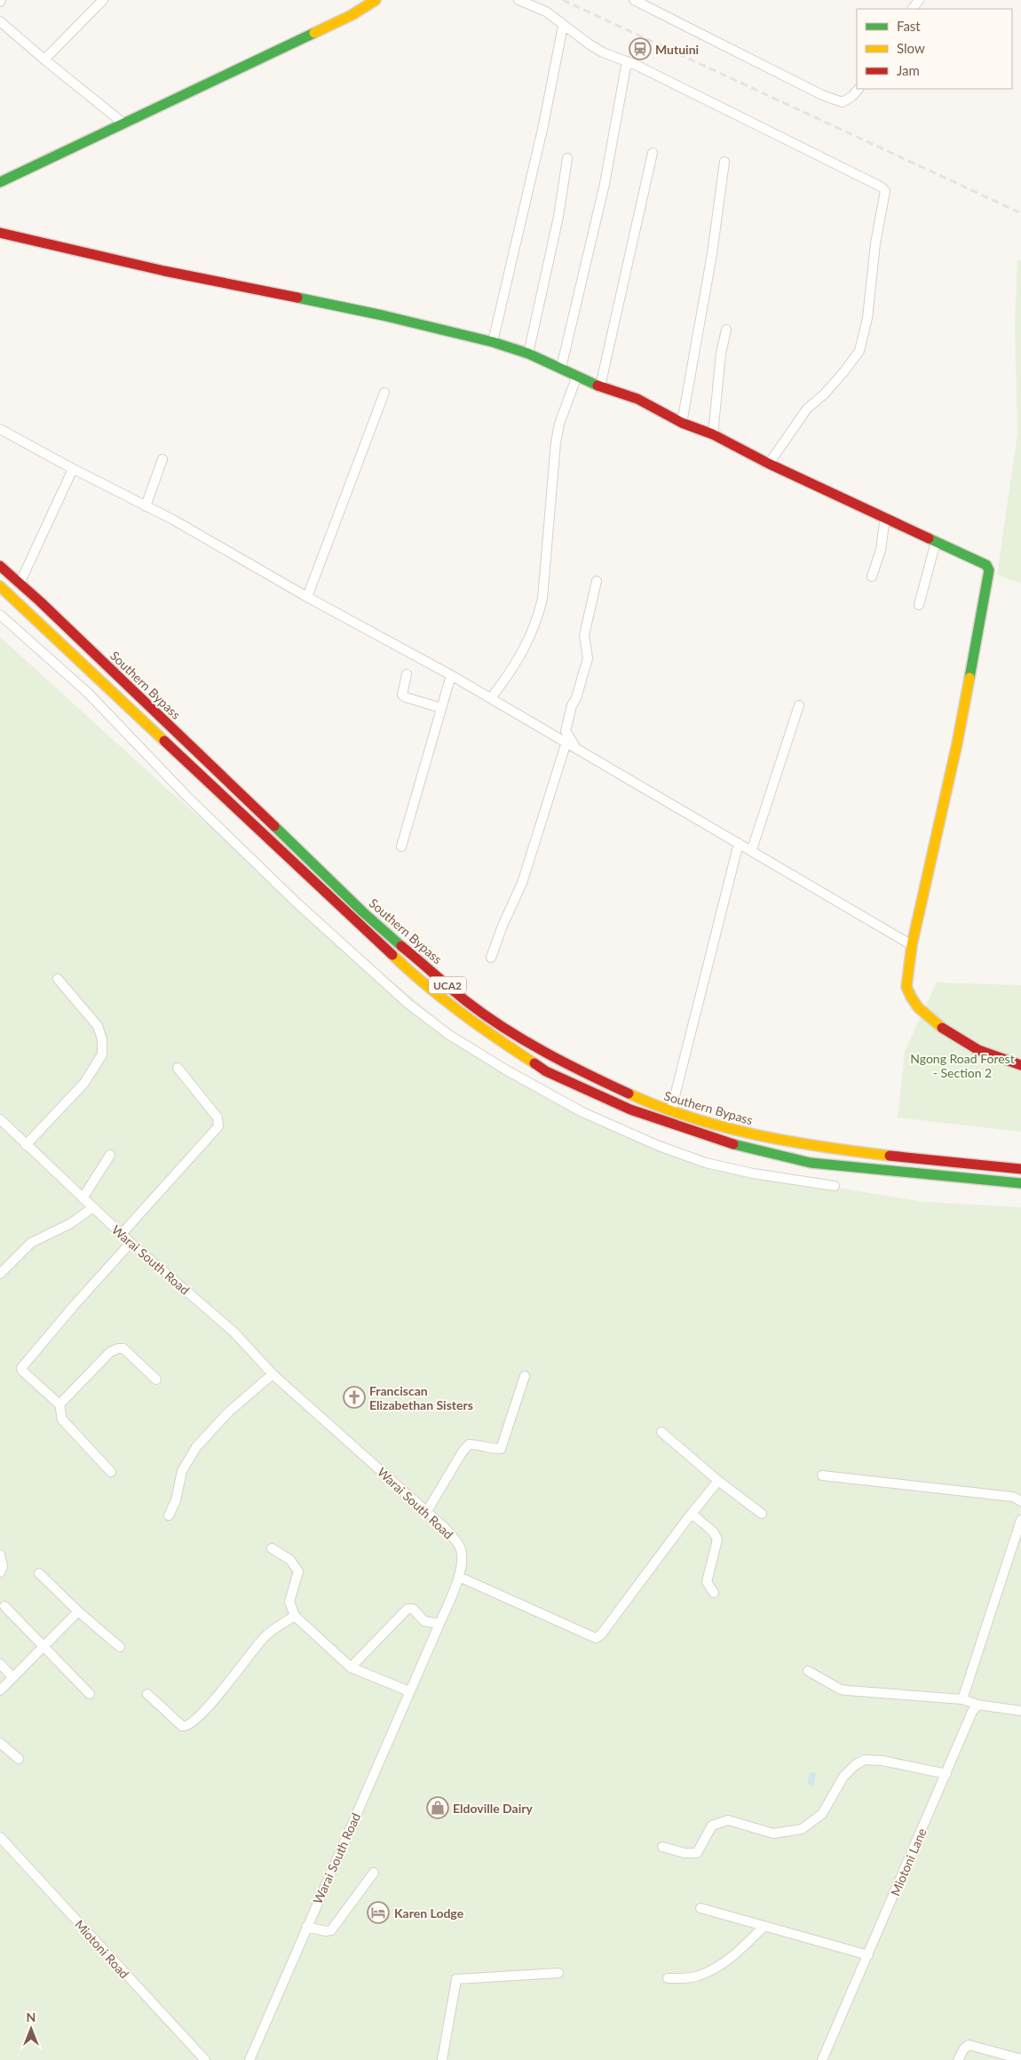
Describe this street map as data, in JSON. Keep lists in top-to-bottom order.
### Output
{
  "streets": {
    "main road": ["Southern Bypass", "UCA2"],
    "street": ["Warai South Road", "Miotoni Lane", "Miotoni Road"]
  },
  "parks": ["Ngong Road Forest - Section 2"],
  "places": {
    "station": ["Mutuini"],
    "church": ["Franciscan Elizabethan Sisters"],
    "shop": ["Eldoville Dairy"],
    "hotel": ["Karen Lodge"]
  },
  "legend": ["Fast", "Slow", "Jam"],
  "north": "top"
}
